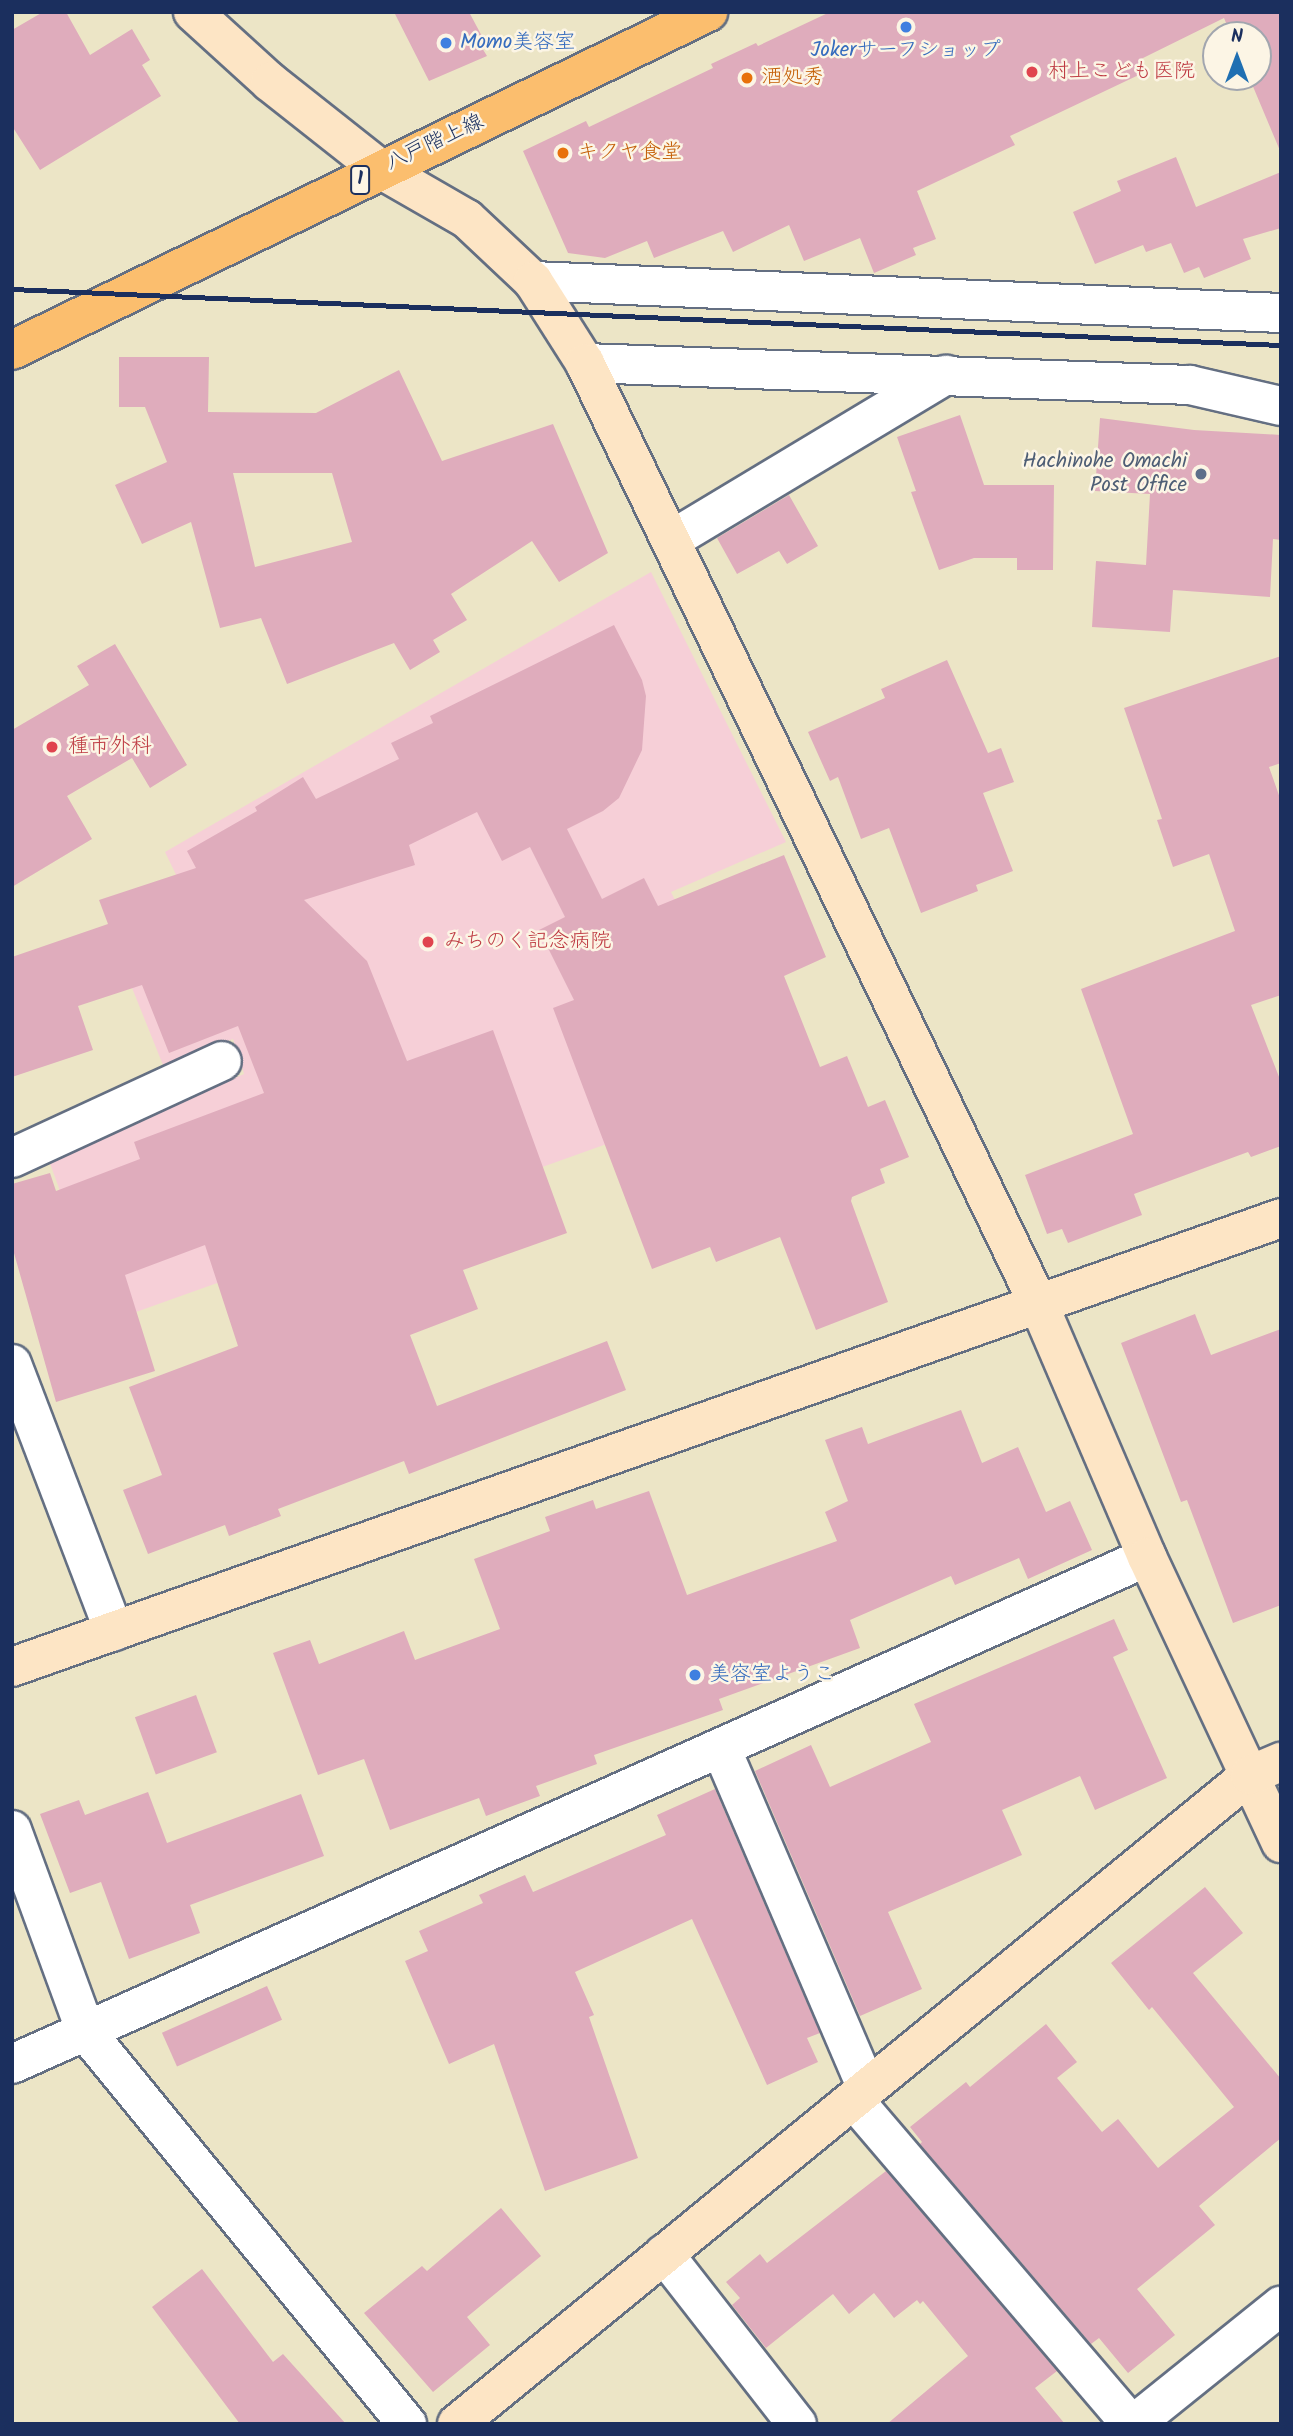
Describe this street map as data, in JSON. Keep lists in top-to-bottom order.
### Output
{
  "streets": {
    "main road": ["八戸階上線", "1"]
  },
  "places": [
    "Jokerサーフショップ",
    "Momo美容室",
    "村上こども医院",
    "酒処秀",
    "キクヤ食堂",
    "Hachinohe Omachi Post Office",
    "種市外科",
    "みちのく記念病院",
    "美容室ようこ"
  ],
  "north": "top"
}
